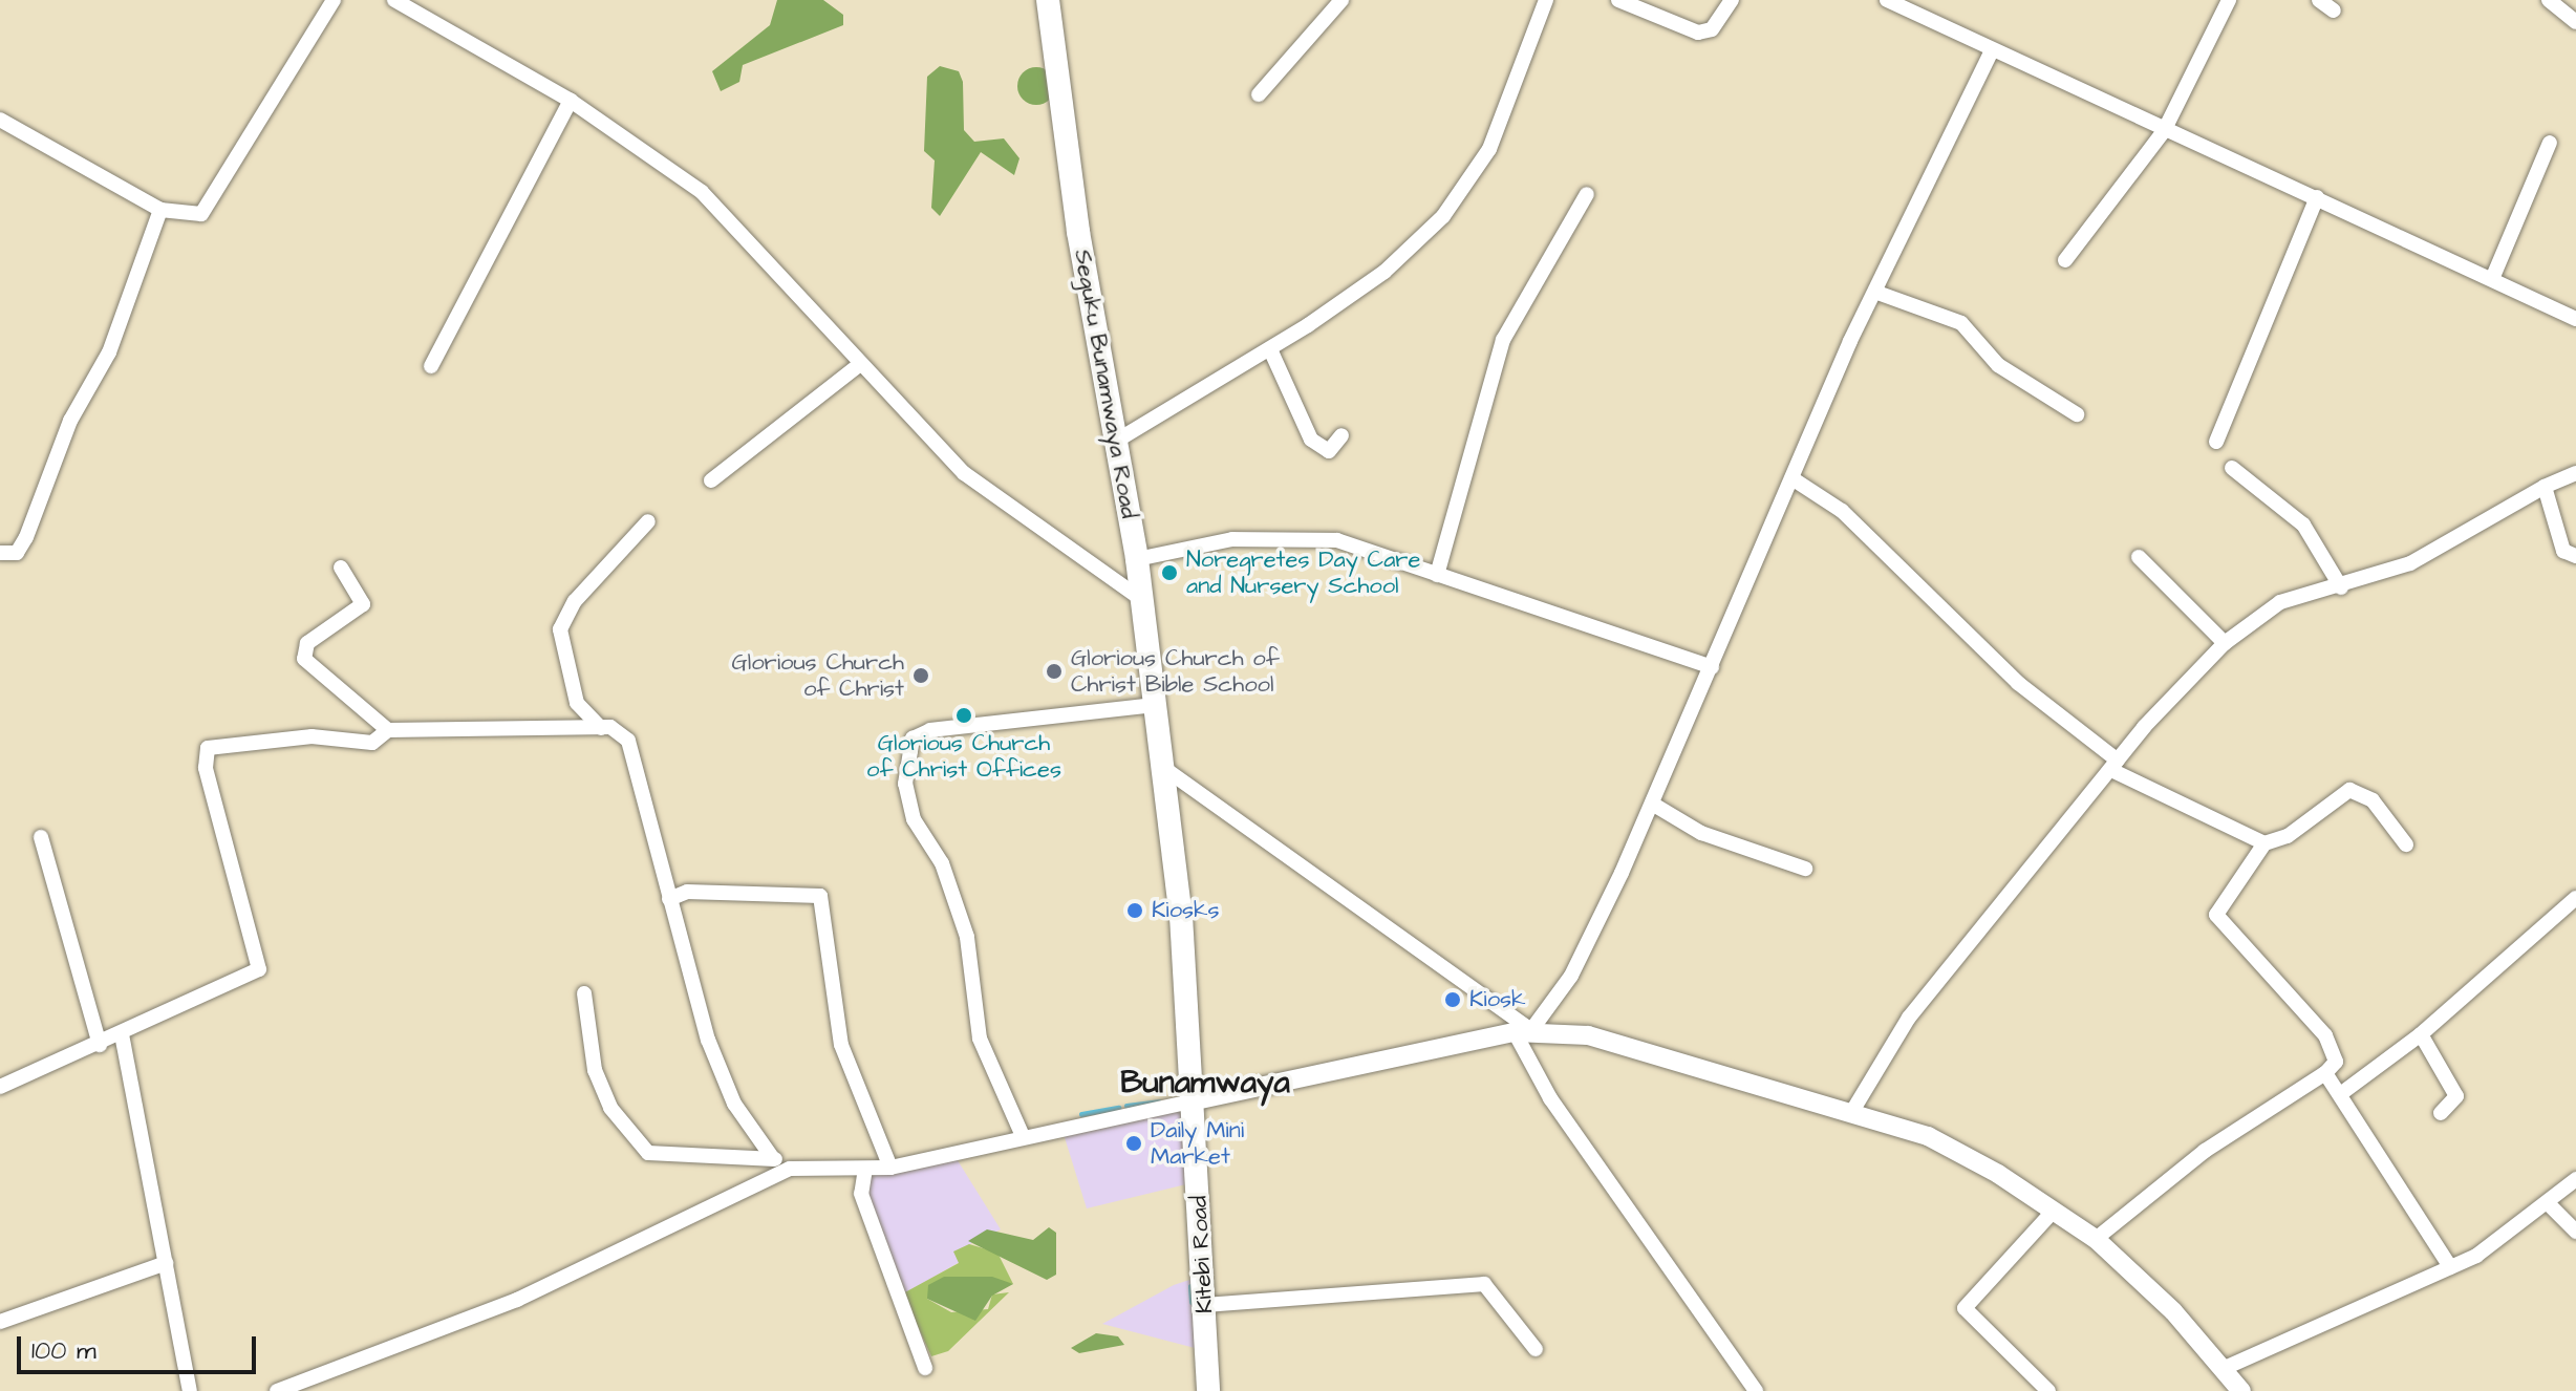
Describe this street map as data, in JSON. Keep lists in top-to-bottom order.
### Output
{
  "streets": {
    "main road": ["Seguku Bunamwaya Road", "Kitebi Road"]
  },
  "crossings": [
    ["Seguku Bunamwaya Road", "Kitebi Road"]
  ],
  "districts": ["Bunamwaya"],
  "places": [
    "Noregretes Day Care and Nursery School",
    "Glorious Church of Christ Bible School",
    "Glorious Church of Christ",
    "Glorious Church of Christ Offices",
    "Kiosks",
    "Kiosk",
    "Daily Mini Market"
  ],
  "scale_bar": "100 m"
}
